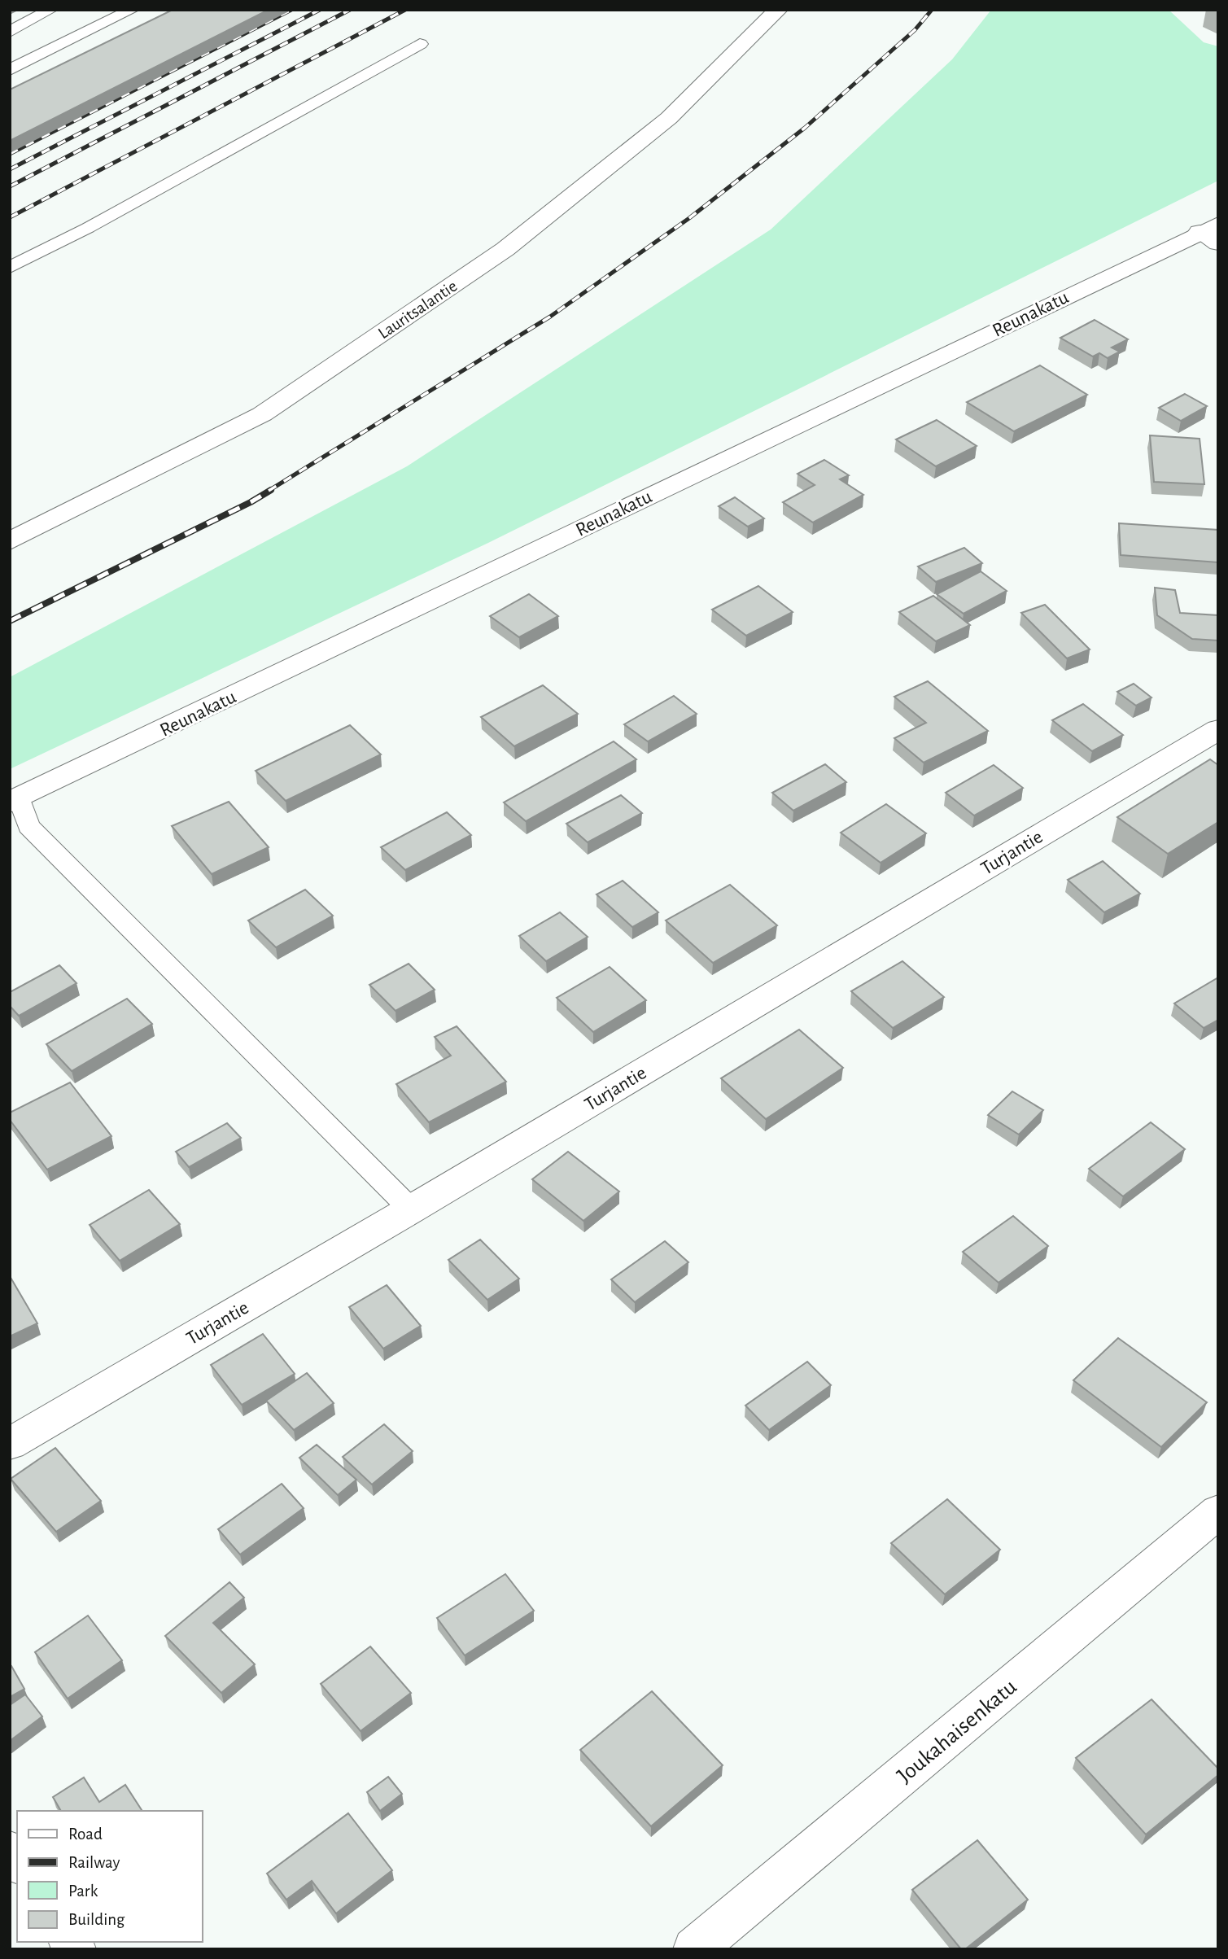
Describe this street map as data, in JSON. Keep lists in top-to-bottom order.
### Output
{
  "streets": {
    "main road": [
      "Lauritsalantie",
      "Reunakatu",
      "Turjantie",
      "Joukahaisenkatu"
    ]
  },
  "legend": [
    "Road",
    "Railway",
    "Park",
    "Building"
  ]
}
